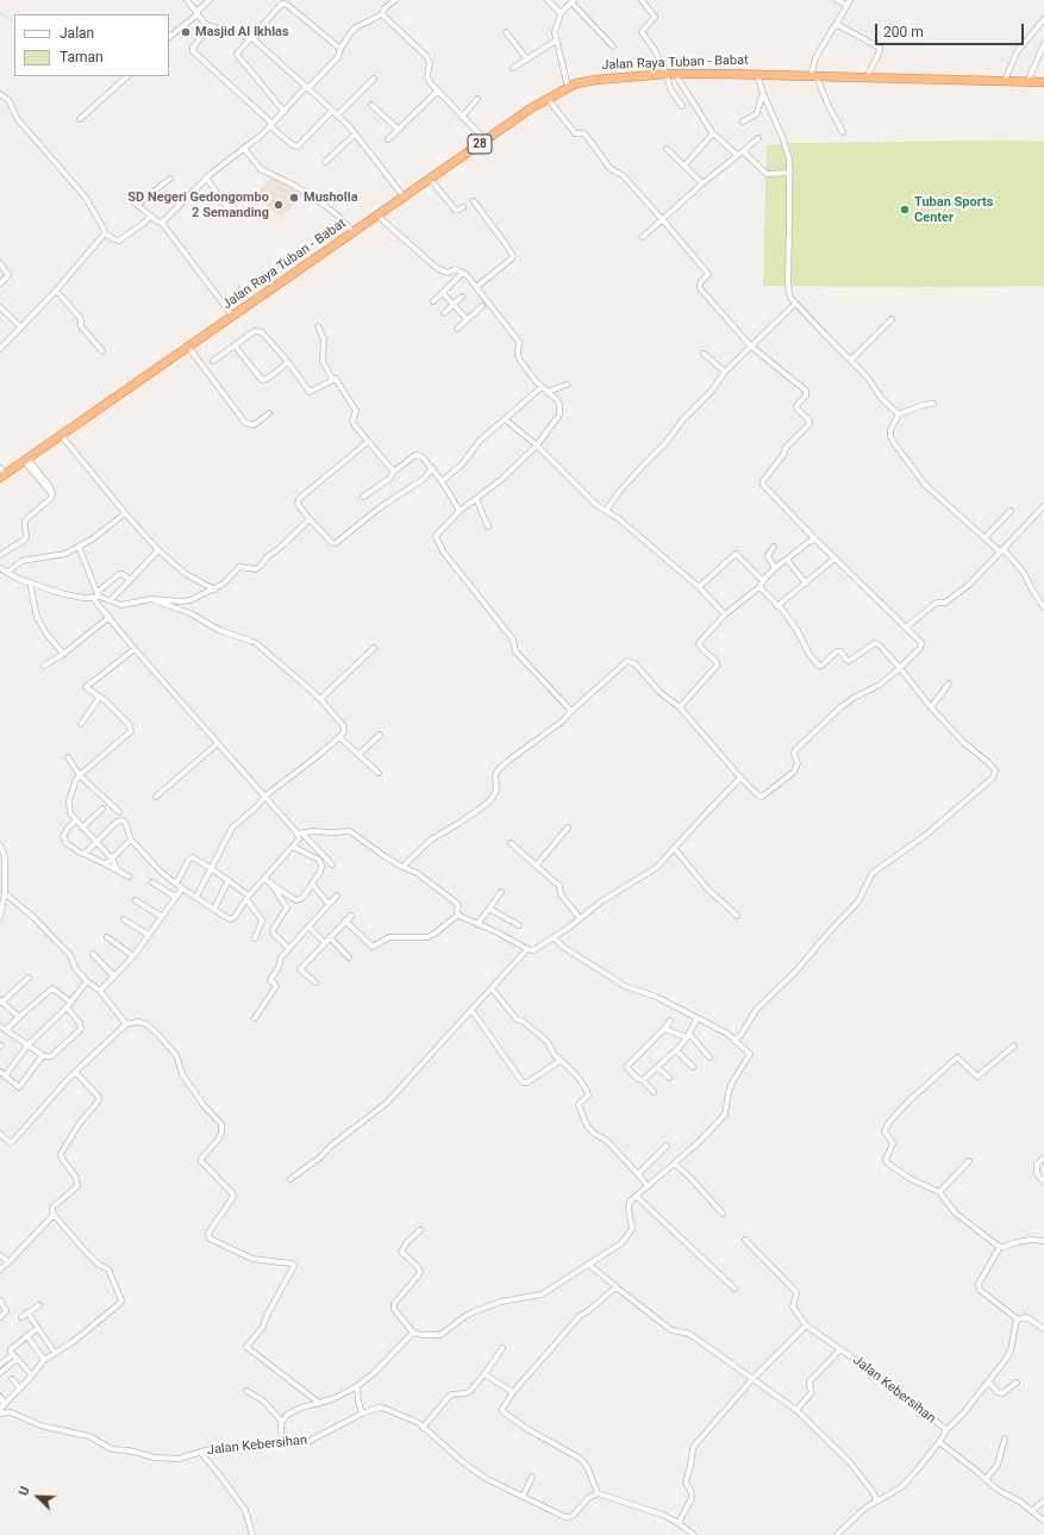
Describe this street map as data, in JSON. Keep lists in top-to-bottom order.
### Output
{
  "streets": {
    "highway": ["Jalan Raya Tuban - Babat", "28"],
    "street": ["Jalan Kebersihan"]
  },
  "places": [
    "Masjid Al Ikhlas",
    "Musholla",
    "SD Negeri Gedongombo 2 Semanding",
    "Tuban Sports Center"
  ],
  "legend": ["Jalan", "Taman"],
  "scale_bar": "200 m",
  "north": "top left"
}
